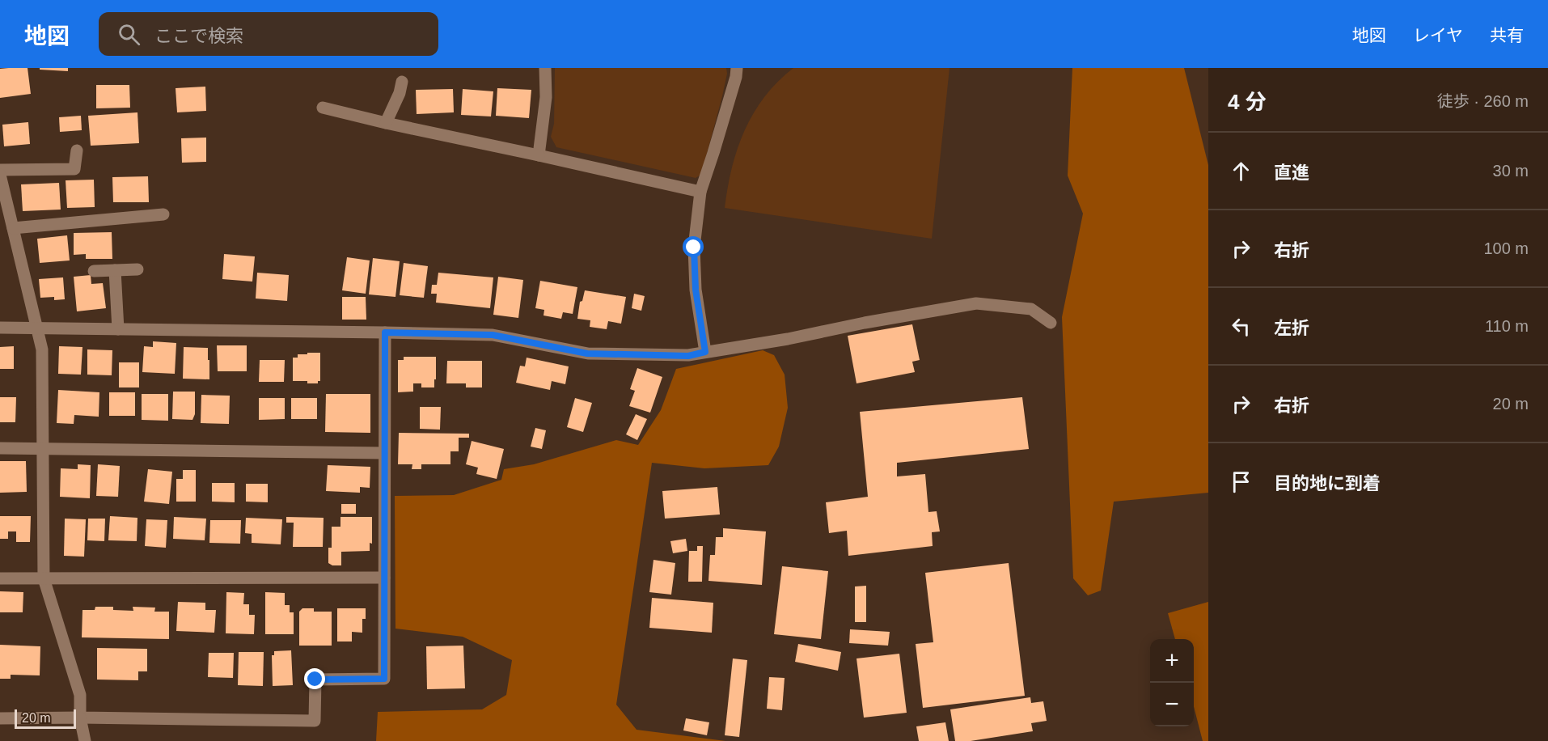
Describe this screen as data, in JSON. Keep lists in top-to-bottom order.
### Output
{
  "scale_bar": "20 m",
  "page": {
    "header": "地図",
    "search": "ここで検索",
    "nav": ["地図", "レイヤ", "共有"],
    "heading": ["4 分", "徒歩 · 260 m"],
    "list": [
      ["直進", "30 m"],
      ["右折", "100 m"],
      ["左折", "110 m"],
      ["右折", "20 m"],
      "目的地に到着"
    ],
    "map_buttons": ["+", "−"],
    "scale": "20 m"
  }
}
